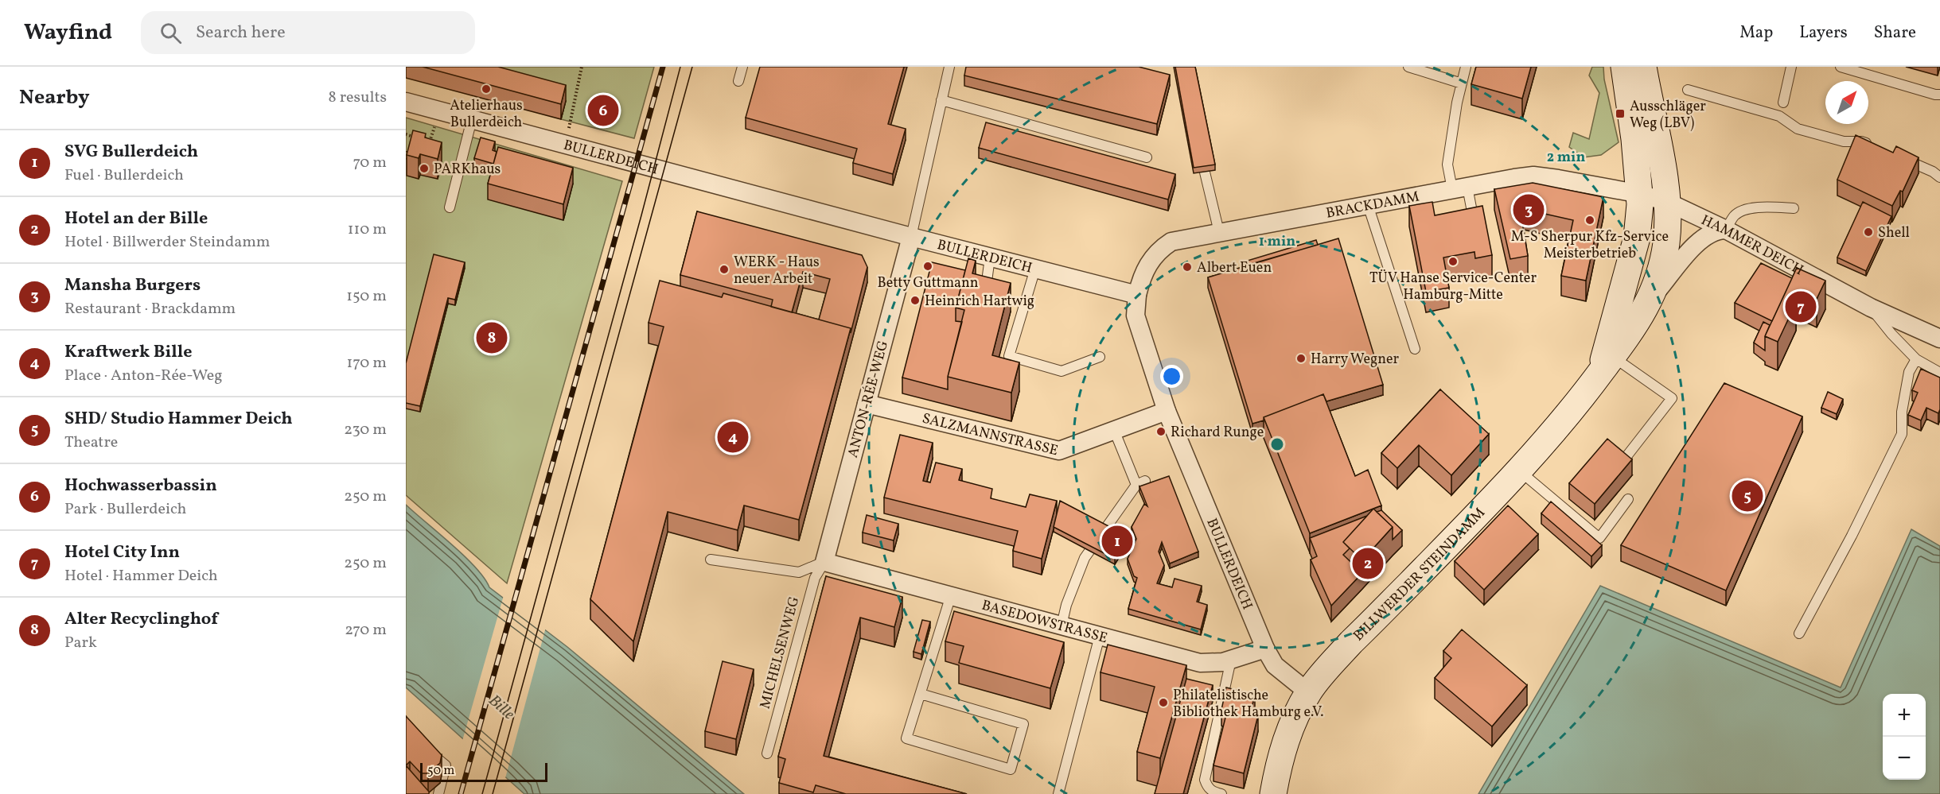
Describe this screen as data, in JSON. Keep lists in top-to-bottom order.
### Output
{
  "streets": {
    "main road": ["BILLWERDER STEINDAMM"],
    "street": [
      "BULLERDEICH",
      "BRACKDAMM",
      "HAMMER DEICH",
      "ANTON-RÉE-WEG",
      "SALZMANNSTRASSE",
      "BASEDOWSTRASSE"
    ],
    "lane": ["MICHELSENWEG"]
  },
  "crossings": [
    ["BULLERDEICH", "BRACKDAMM"],
    ["BULLERDEICH", "ANTON-RÉE-WEG"],
    ["BULLERDEICH", "SALZMANNSTRASSE"],
    ["BULLERDEICH", "BILLWERDER STEINDAMM"],
    ["BULLERDEICH", "BASEDOWSTRASSE"],
    ["BRACKDAMM", "HAMMER DEICH"],
    ["BRACKDAMM", "BILLWERDER STEINDAMM"],
    ["HAMMER DEICH", "BILLWERDER STEINDAMM"],
    ["ANTON-RÉE-WEG", "SALZMANNSTRASSE"],
    ["ANTON-RÉE-WEG", "BASEDOWSTRASSE"],
    ["ANTON-RÉE-WEG", "MICHELSENWEG"],
    ["BASEDOWSTRASSE", "MICHELSENWEG"]
  ],
  "water": ["Bille"],
  "places": {
    "other": [
      "Atelierhaus Bullerdeich",
      "PARKhaus",
      "M-S Sherpur Kfz-Service Meisterbetrieb",
      "Shell",
      "TÜV Hanse Service-Center Hamburg-Mitte",
      "Betty Guttmann",
      "Albert Euen",
      "WERK - Haus neuer Arbeit",
      "Heinrich Hartwig",
      "Harry Wegner",
      "Richard Runge",
      "Philatelistische Bibliothek Hamburg e.V."
    ],
    "transit": ["Ausschläger Weg (LBV)"]
  },
  "scale_bar": "50 m",
  "north": "top right",
  "page": {
    "header": "Wayfind",
    "search": "Search here",
    "nav": ["Map", "Layers", "Share"],
    "heading": ["Nearby", "8 results"],
    "pins": [
      "6",
      "3",
      "7",
      "8",
      "4",
      "5",
      "1",
      "2"
    ],
    "list": [
      {
        "mark": "1",
        "name": "SVG Bullerdeich",
        "note": "Fuel · Bullerdeich",
        "value": "70 m"
      },
      {
        "mark": "2",
        "name": "Hotel an der Bille",
        "note": "Hotel · Billwerder Steindamm",
        "value": "110 m"
      },
      {
        "mark": "3",
        "name": "Mansha Burgers",
        "note": "Restaurant · Brackdamm",
        "value": "150 m"
      },
      {
        "mark": "4",
        "name": "Kraftwerk Bille",
        "note": "Place · Anton-Rée-Weg",
        "value": "170 m"
      },
      {
        "mark": "5",
        "name": "SHD/ Studio Hammer Deich",
        "note": "Theatre",
        "value": "230 m"
      },
      {
        "mark": "6",
        "name": "Hochwasserbassin",
        "note": "Park · Bullerdeich",
        "value": "250 m"
      },
      {
        "mark": "7",
        "name": "Hotel City Inn",
        "note": "Hotel · Hammer Deich",
        "value": "250 m"
      },
      {
        "mark": "8",
        "name": "Alter Recyclinghof",
        "note": "Park",
        "value": "270 m"
      }
    ],
    "map_buttons": ["+", "−"],
    "scale": "50 m"
  },
  "rings": ["2 min", "1 min"]
}
